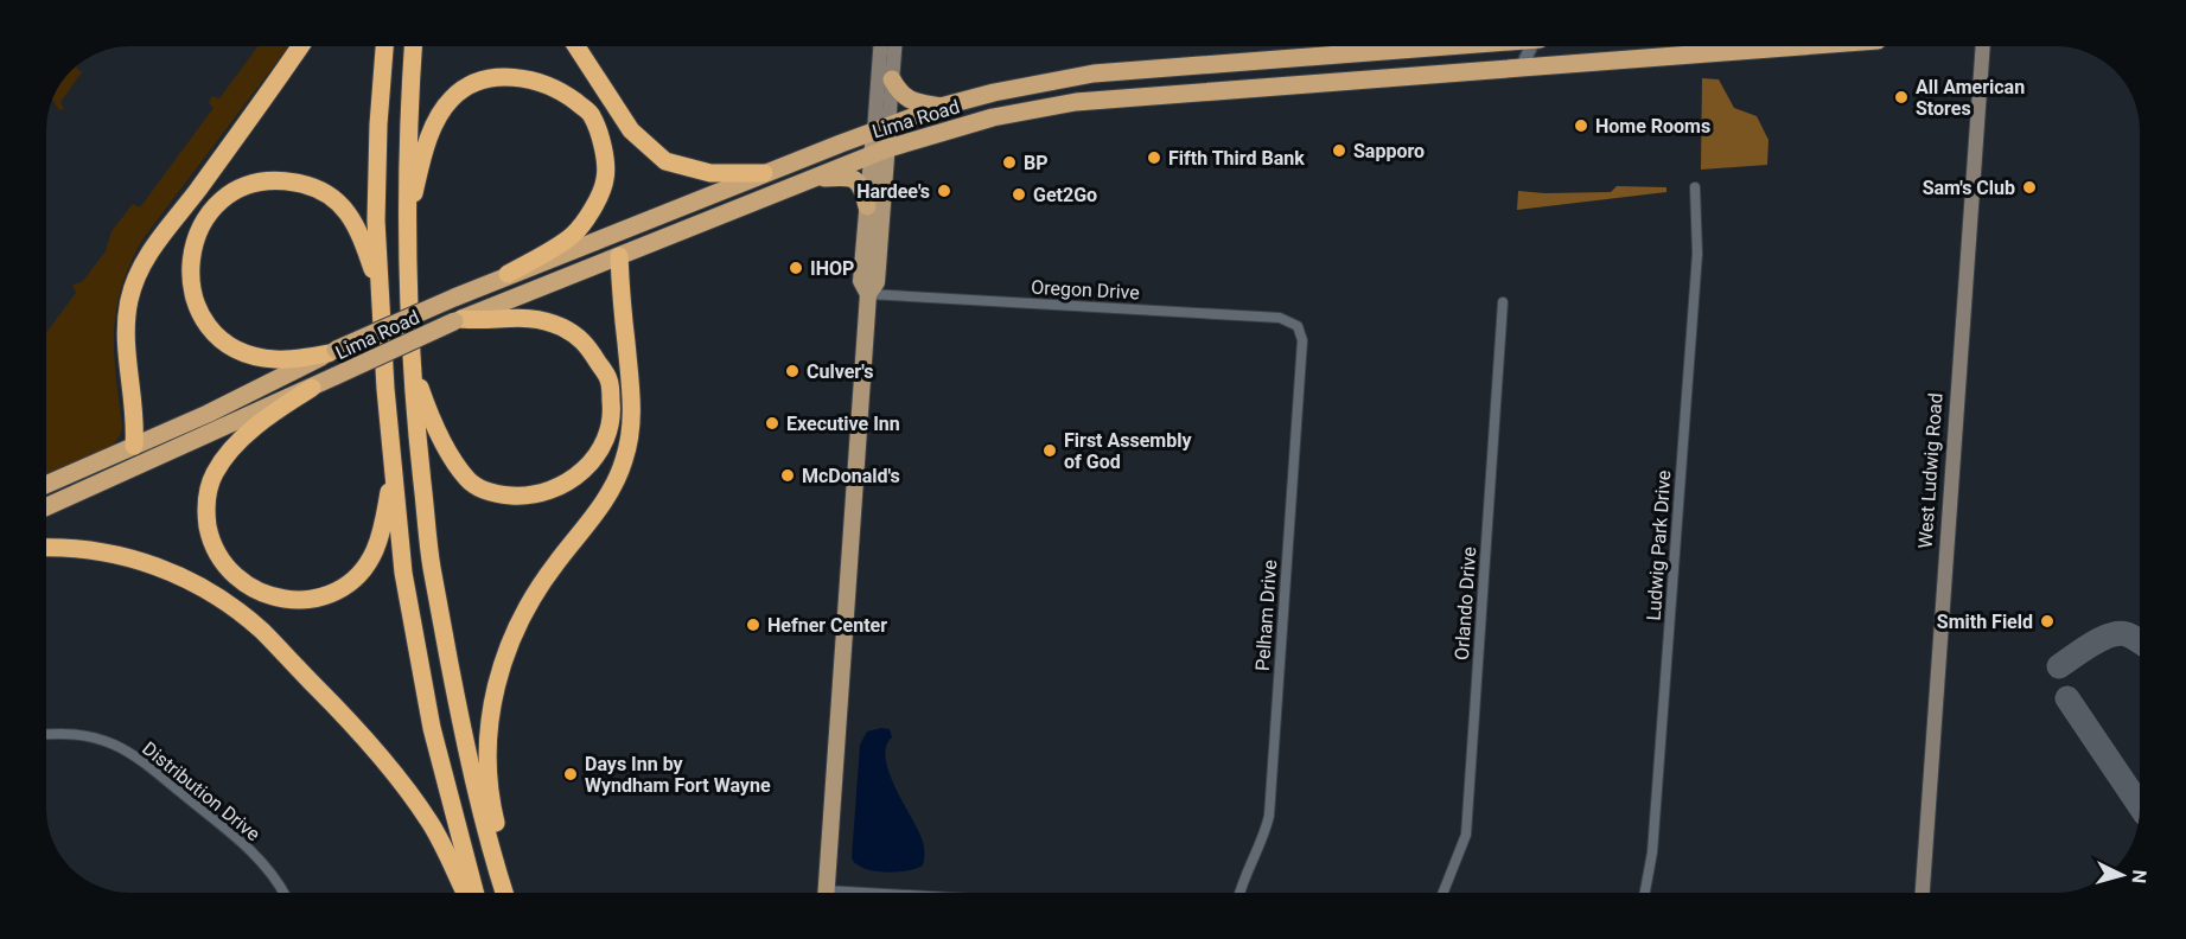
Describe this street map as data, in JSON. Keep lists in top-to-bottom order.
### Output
{
  "streets": {
    "highway": ["Lima Road"],
    "main road": ["West Ludwig Road"],
    "street": [
      "Oregon Drive",
      "Ludwig Park Drive",
      "Orlando Drive",
      "Pelham Drive",
      "Distribution Drive"
    ]
  },
  "crossings": [
    ["Oregon Drive", "Pelham Drive"]
  ],
  "places": [
    "All American Stores",
    "Home Rooms",
    "Sapporo",
    "Fifth Third Bank",
    "BP",
    "Sam's Club",
    "Hardee's",
    "Get2Go",
    "IHOP",
    "Culver's",
    "Executive Inn",
    "First Assembly of God",
    "McDonald's",
    "Smith Field",
    "Hefner Center",
    "Days Inn by Wyndham Fort Wayne"
  ],
  "north": "right"
}
